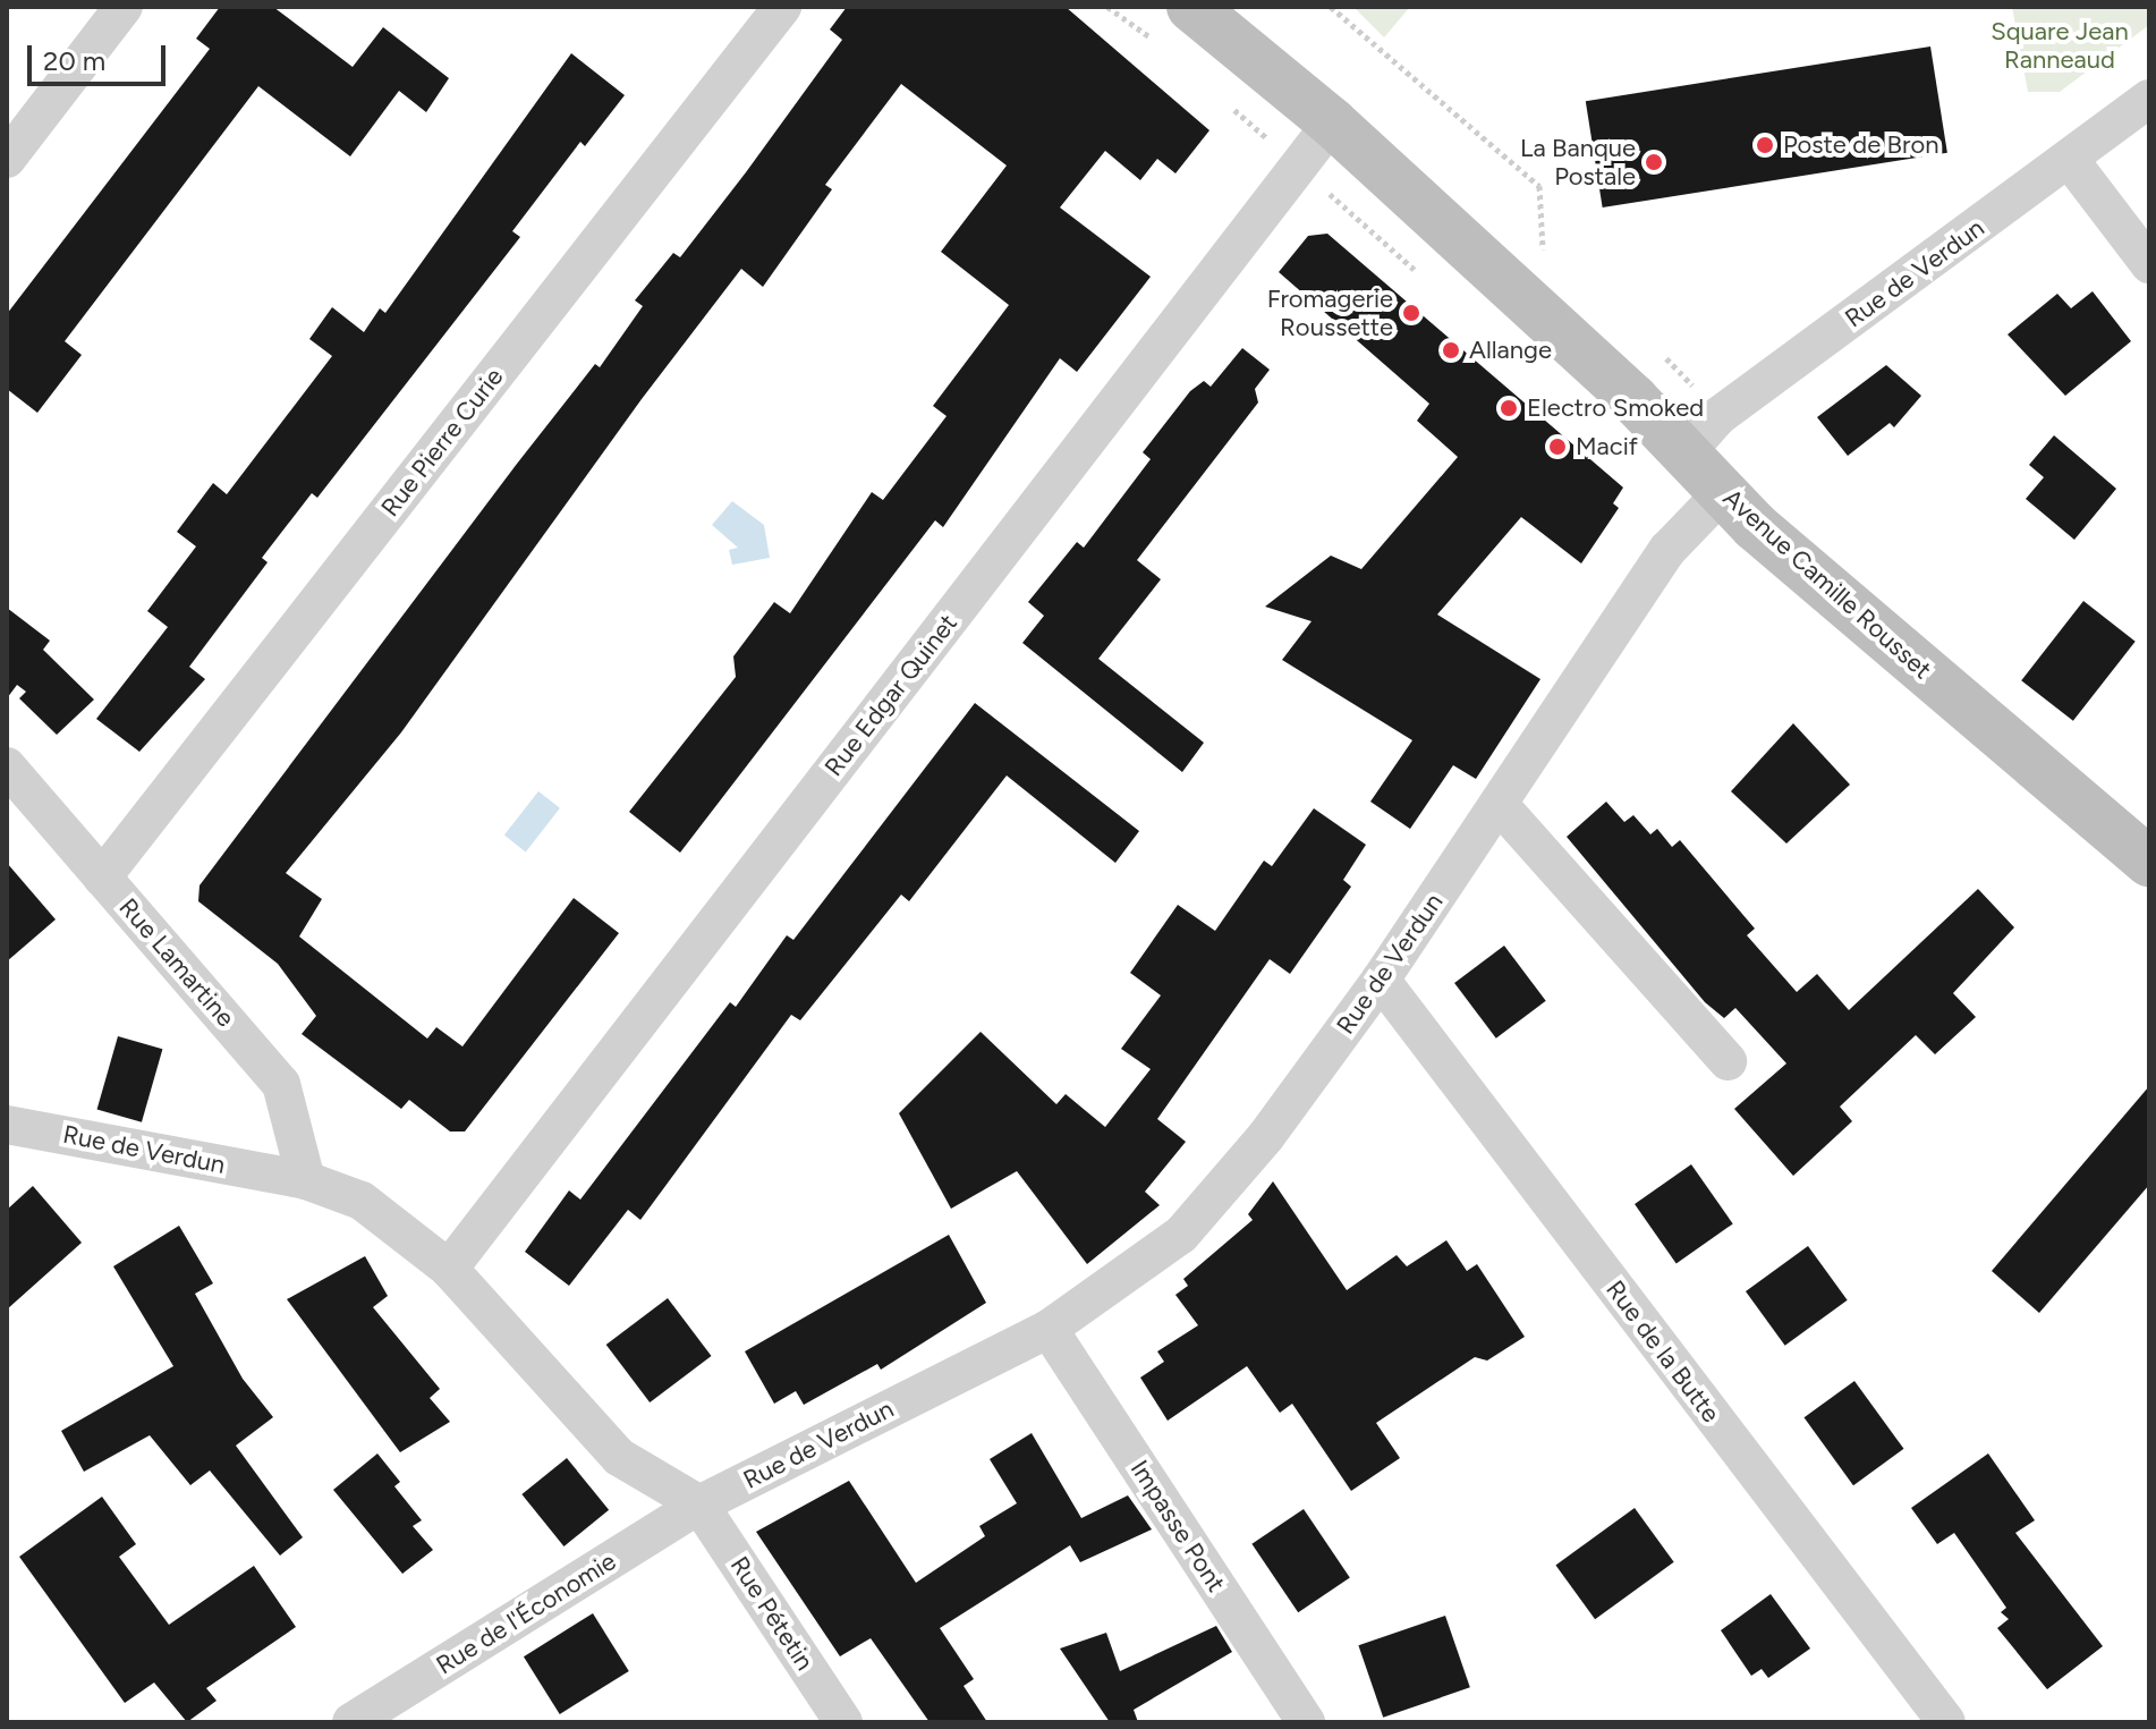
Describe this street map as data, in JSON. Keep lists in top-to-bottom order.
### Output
{
  "streets": {
    "street": [
      "Rue de Verdun",
      "Rue Pierre Curie",
      "Avenue Camille Rousset",
      "Rue Edgar Quinet",
      "Rue Lamartine",
      "Rue de la Butte",
      "Impasse Pont",
      "Rue de l'Économie",
      "Rue Pétetin"
    ]
  },
  "crossings": [
    ["Rue de Verdun", "Avenue Camille Rousset"],
    ["Rue de Verdun", "Rue Edgar Quinet"],
    ["Rue de Verdun", "Rue Lamartine"],
    ["Rue de Verdun", "Rue de la Butte"],
    ["Rue de Verdun", "Impasse Pont"],
    ["Rue de Verdun", "Rue de l'Économie"],
    ["Rue de Verdun", "Rue Pétetin"],
    ["Rue Pierre Curie", "Rue Lamartine"],
    ["Avenue Camille Rousset", "Rue Edgar Quinet"],
    ["Rue de l'Économie", "Rue Pétetin"]
  ],
  "parks": ["Square Jean Ranneaud"],
  "places": [
    "Poste de Bron",
    "La Banque Postale",
    "Fromagerie Roussette",
    "Allange",
    "Electro Smoked",
    "Macif"
  ],
  "scale_bar": "20 m"
}
